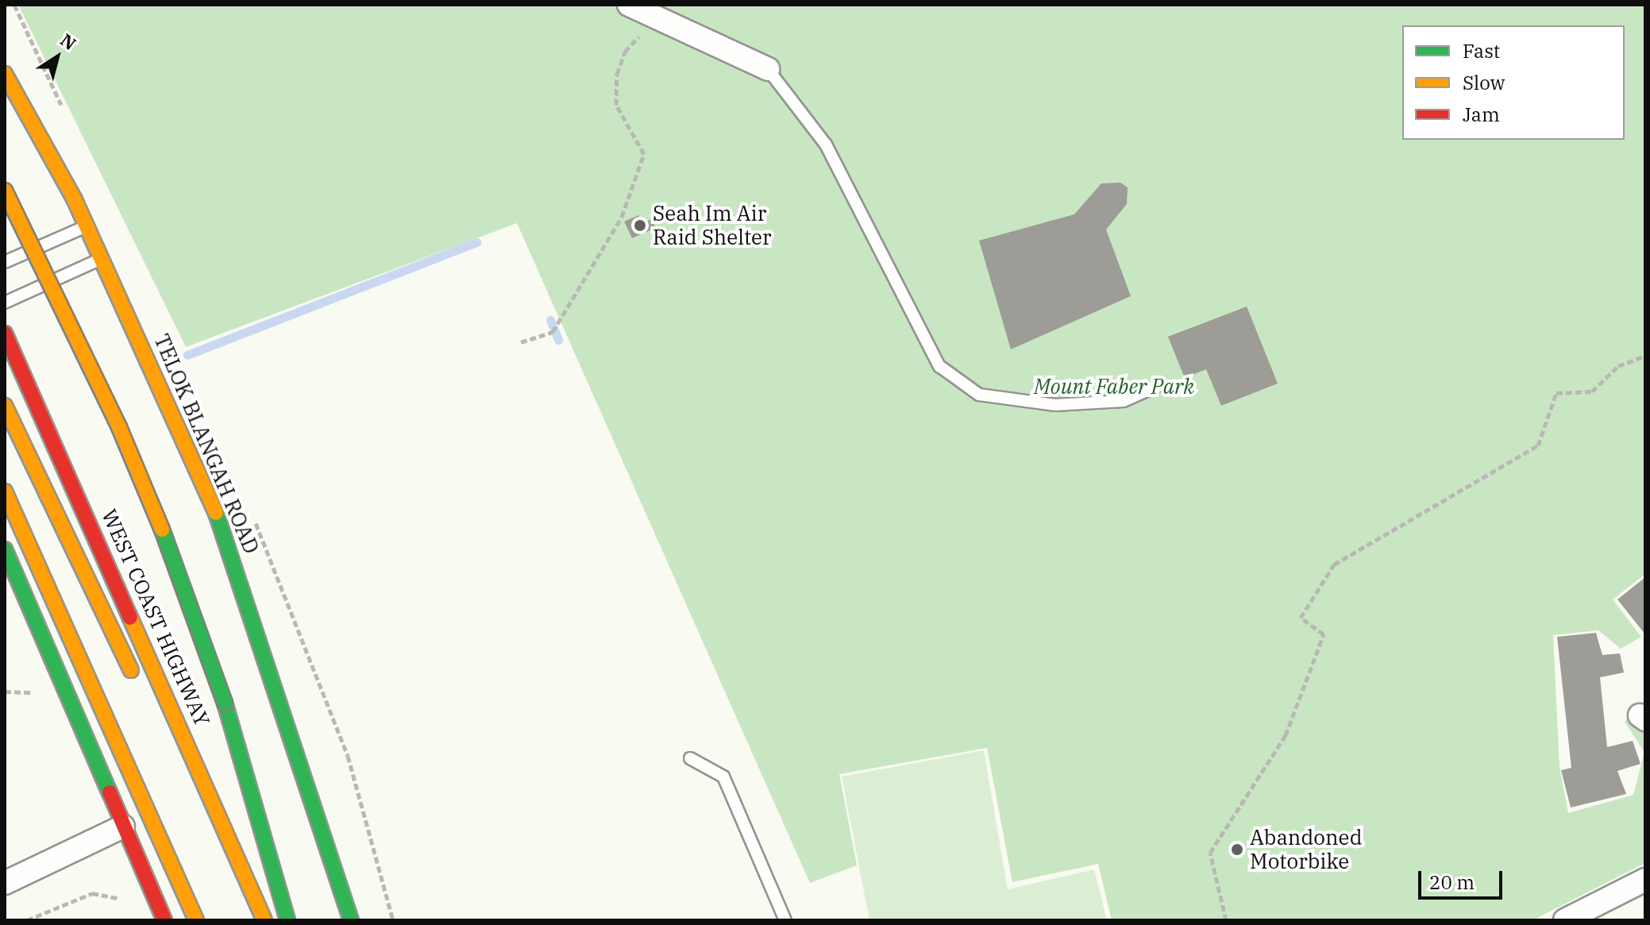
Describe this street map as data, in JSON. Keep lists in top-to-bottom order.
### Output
{
  "streets": {
    "main road": ["TELOK BLANGAH ROAD", "WEST COAST HIGHWAY"]
  },
  "parks": ["Mount Faber Park"],
  "places": ["Seah Im Air Raid Shelter", "Abandoned Motorbike"],
  "legend": ["Fast", "Slow", "Jam"],
  "scale_bar": "20 m",
  "north": "top right"
}
